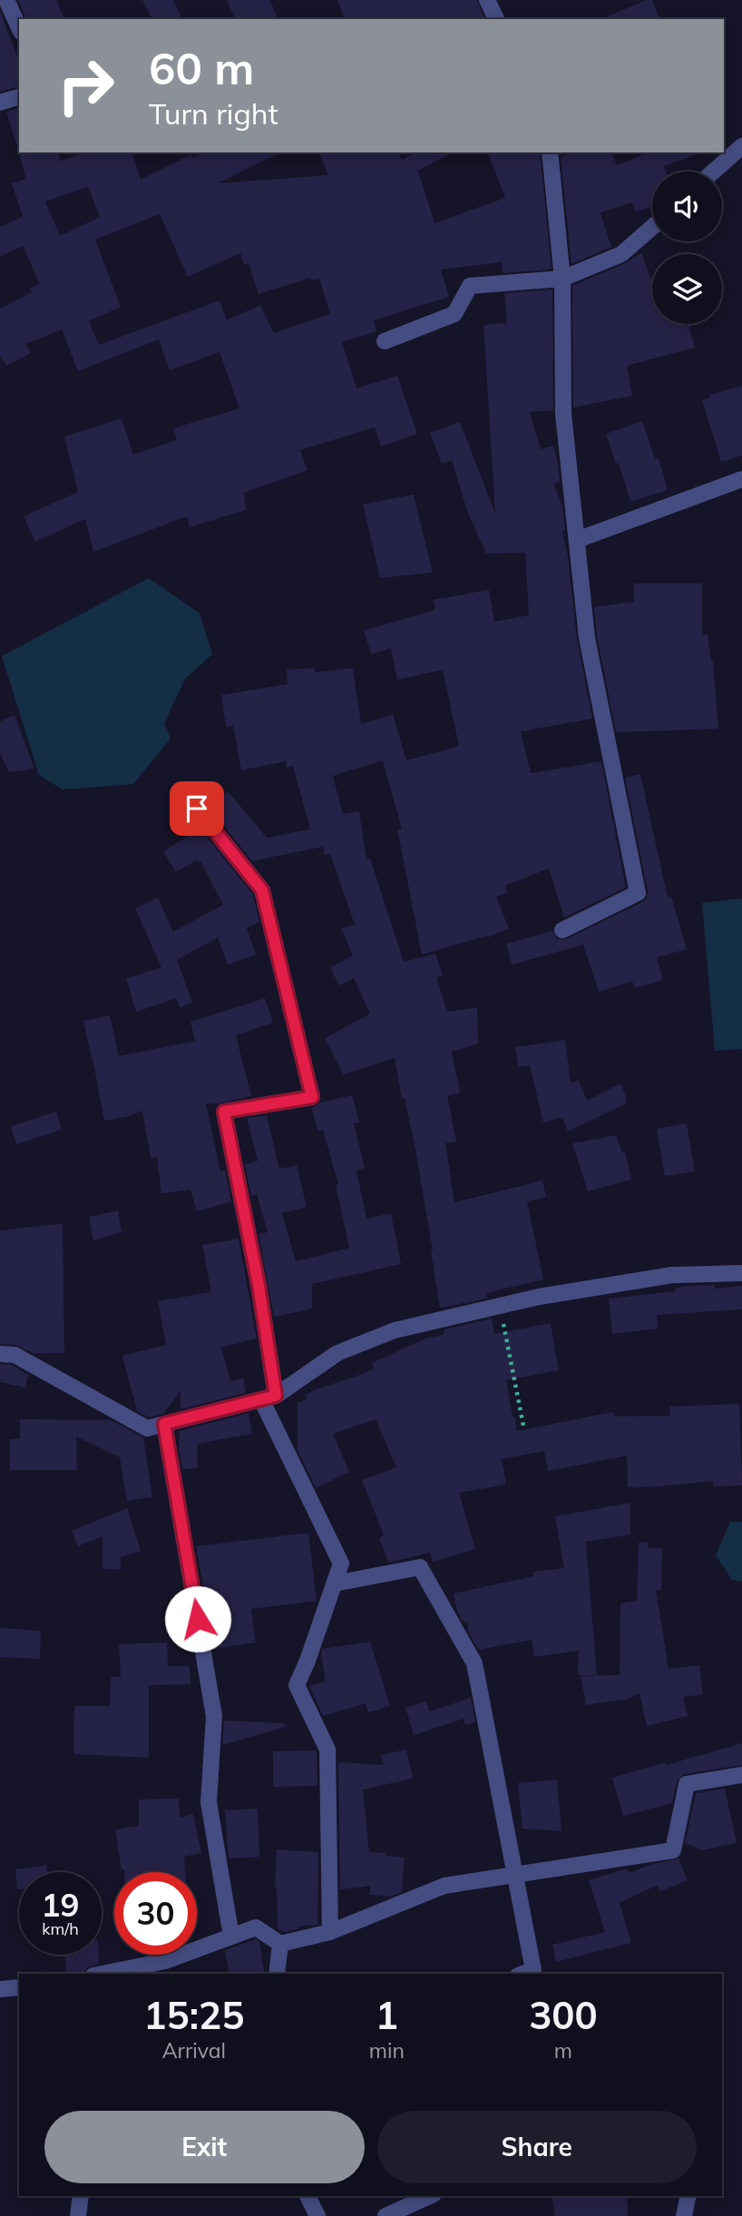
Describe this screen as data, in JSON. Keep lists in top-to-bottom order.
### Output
{
  "page": {
    "turn": ["60 m", "Turn right"],
    "speed": "19 km/h",
    "limit": "30",
    "eta": [
      "15:25",
      "Arrival",
      "1",
      "min",
      "300",
      "m"
    ],
    "buttons": ["Exit", "Share"]
  }
}
